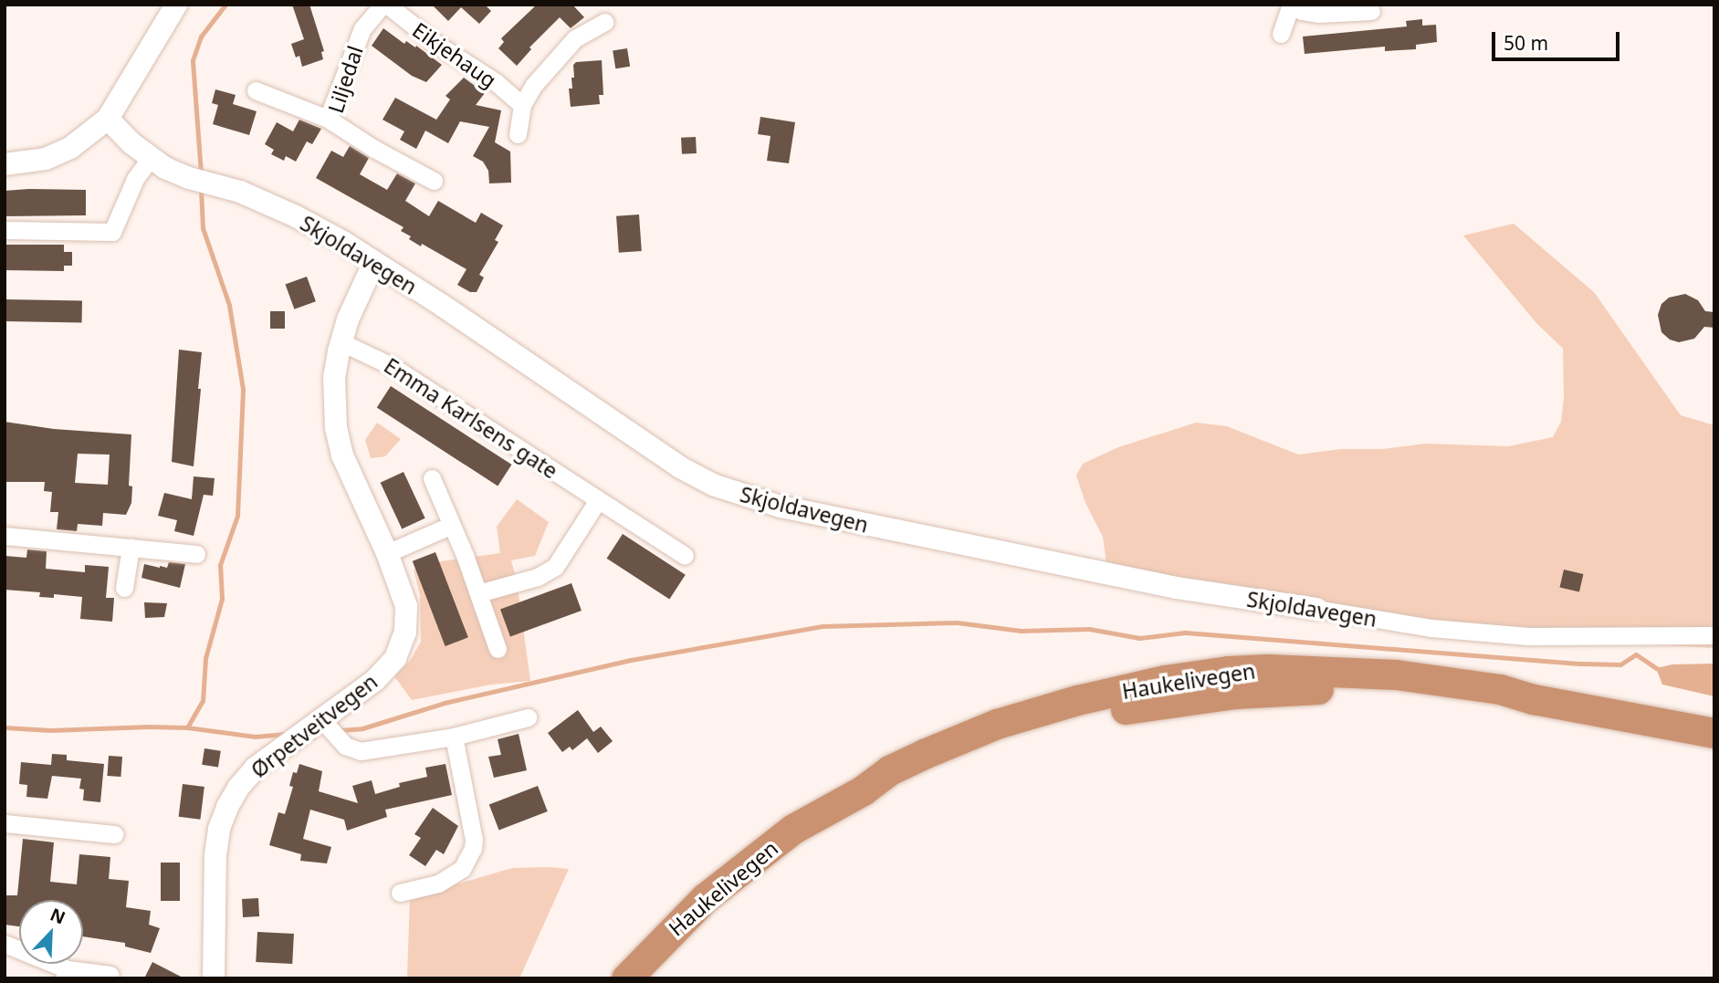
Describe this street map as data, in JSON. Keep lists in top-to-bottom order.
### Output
{
  "streets": {
    "highway": ["Haukelivegen"],
    "street": [
      "Eikjehaug",
      "Liljedal",
      "Skjoldavegen",
      "Emma Karlsens gate",
      "Ørpetveitvegen"
    ]
  },
  "crossings": [
    ["Eikjehaug", "Liljedal"],
    ["Skjoldavegen", "Ørpetveitvegen"],
    ["Emma Karlsens gate", "Ørpetveitvegen"]
  ],
  "scale_bar": "50 m",
  "north": "top right"
}
